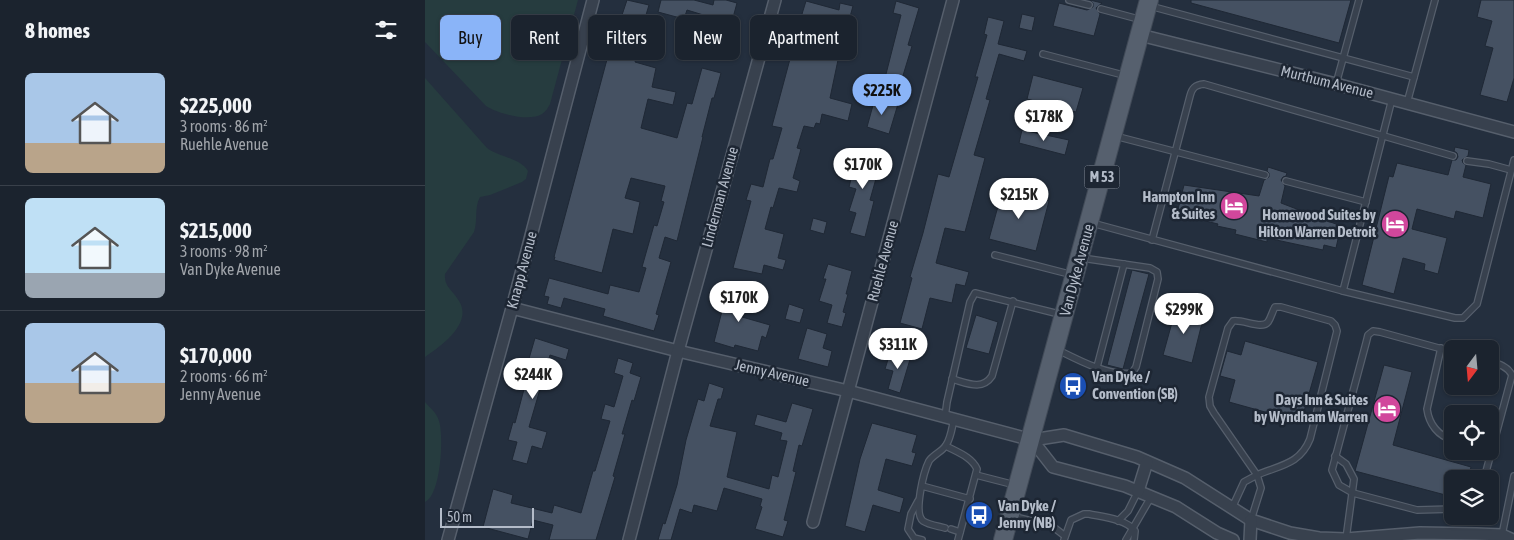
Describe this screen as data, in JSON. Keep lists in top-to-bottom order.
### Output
{
  "streets": {
    "main road": ["M 53", "Van Dyke Avenue"],
    "street": [
      "Murthum Avenue",
      "Linderman Avenue",
      "Ruehle Avenue",
      "Knapp Avenue",
      "Jenny Avenue"
    ]
  },
  "crossings": [
    ["Murthum Avenue", "Van Dyke Avenue"],
    ["Linderman Avenue", "Jenny Avenue"],
    ["Ruehle Avenue", "Jenny Avenue"],
    ["Knapp Avenue", "Jenny Avenue"],
    ["Van Dyke Avenue", "Jenny Avenue"]
  ],
  "places": {
    "hotel": ["Hampton Inn & Suites", "Homewood Suites by Hilton Warren Detroit", "Days Inn & Suites by Wyndham Warren"],
    "bus stop": ["Van Dyke / Convention (SB)", "Van Dyke / Jenny (NB)"]
  },
  "scale_bar": "50 m",
  "north": "bottom",
  "page": {
    "heading": "8 homes",
    "chip": [
      "Buy",
      "Rent",
      "Filters",
      "New",
      "Apartment"
    ],
    "list": [
      {
        "name": "$225,000",
        "note": "3 rooms · 86 m² · Ruehle Avenue"
      },
      {
        "name": "$215,000",
        "note": "3 rooms · 98 m² · Van Dyke Avenue"
      },
      {
        "name": "$170,000",
        "note": "2 rooms · 66 m² · Jenny Avenue"
      }
    ],
    "price": [
      "$225K",
      "$178K",
      "$170K",
      "$215K",
      "$170K",
      "$299K",
      "$311K",
      "$244K"
    ],
    "scale": "50 m"
  }
}
